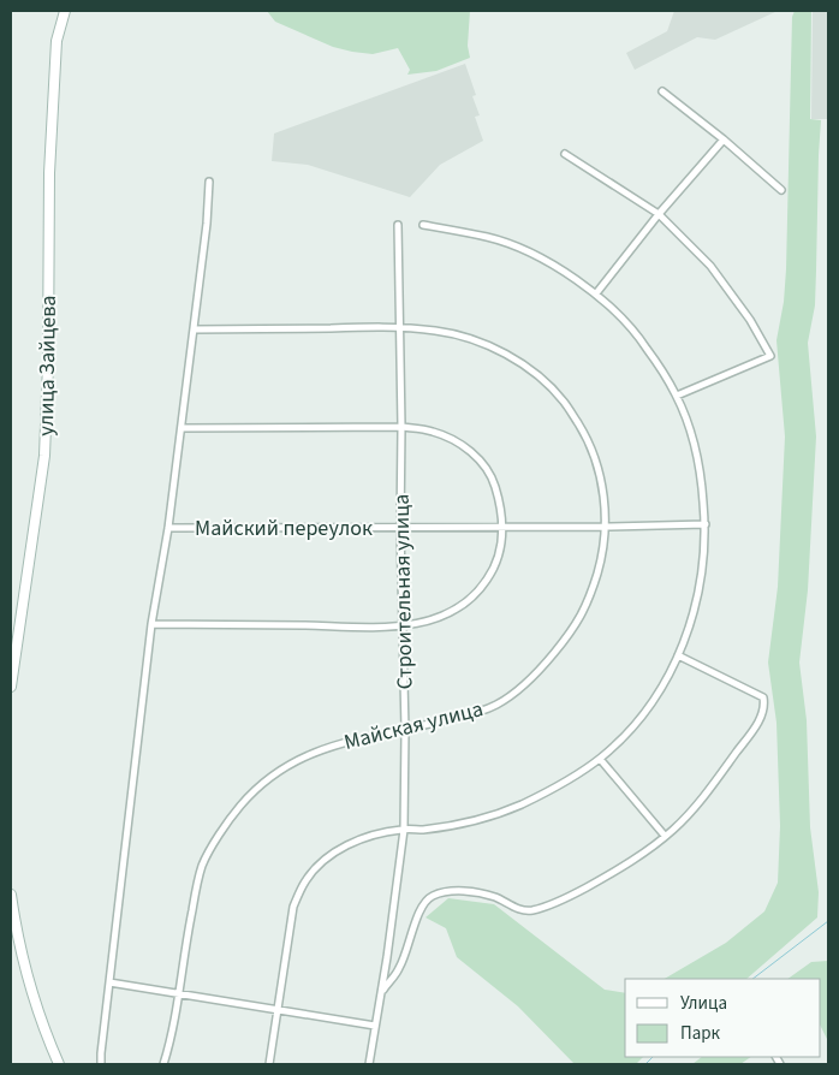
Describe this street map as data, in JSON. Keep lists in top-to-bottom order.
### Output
{
  "streets": {
    "street": [
      "улица Зайцева",
      "Майский переулок",
      "Строительная улица",
      "Майская улица"
    ]
  },
  "crossings": [
    ["Майский переулок", "Строительная улица"],
    ["Майский переулок", "Майская улица"],
    ["Строительная улица", "Майская улица"]
  ],
  "legend": ["Улица", "Парк"]
}
